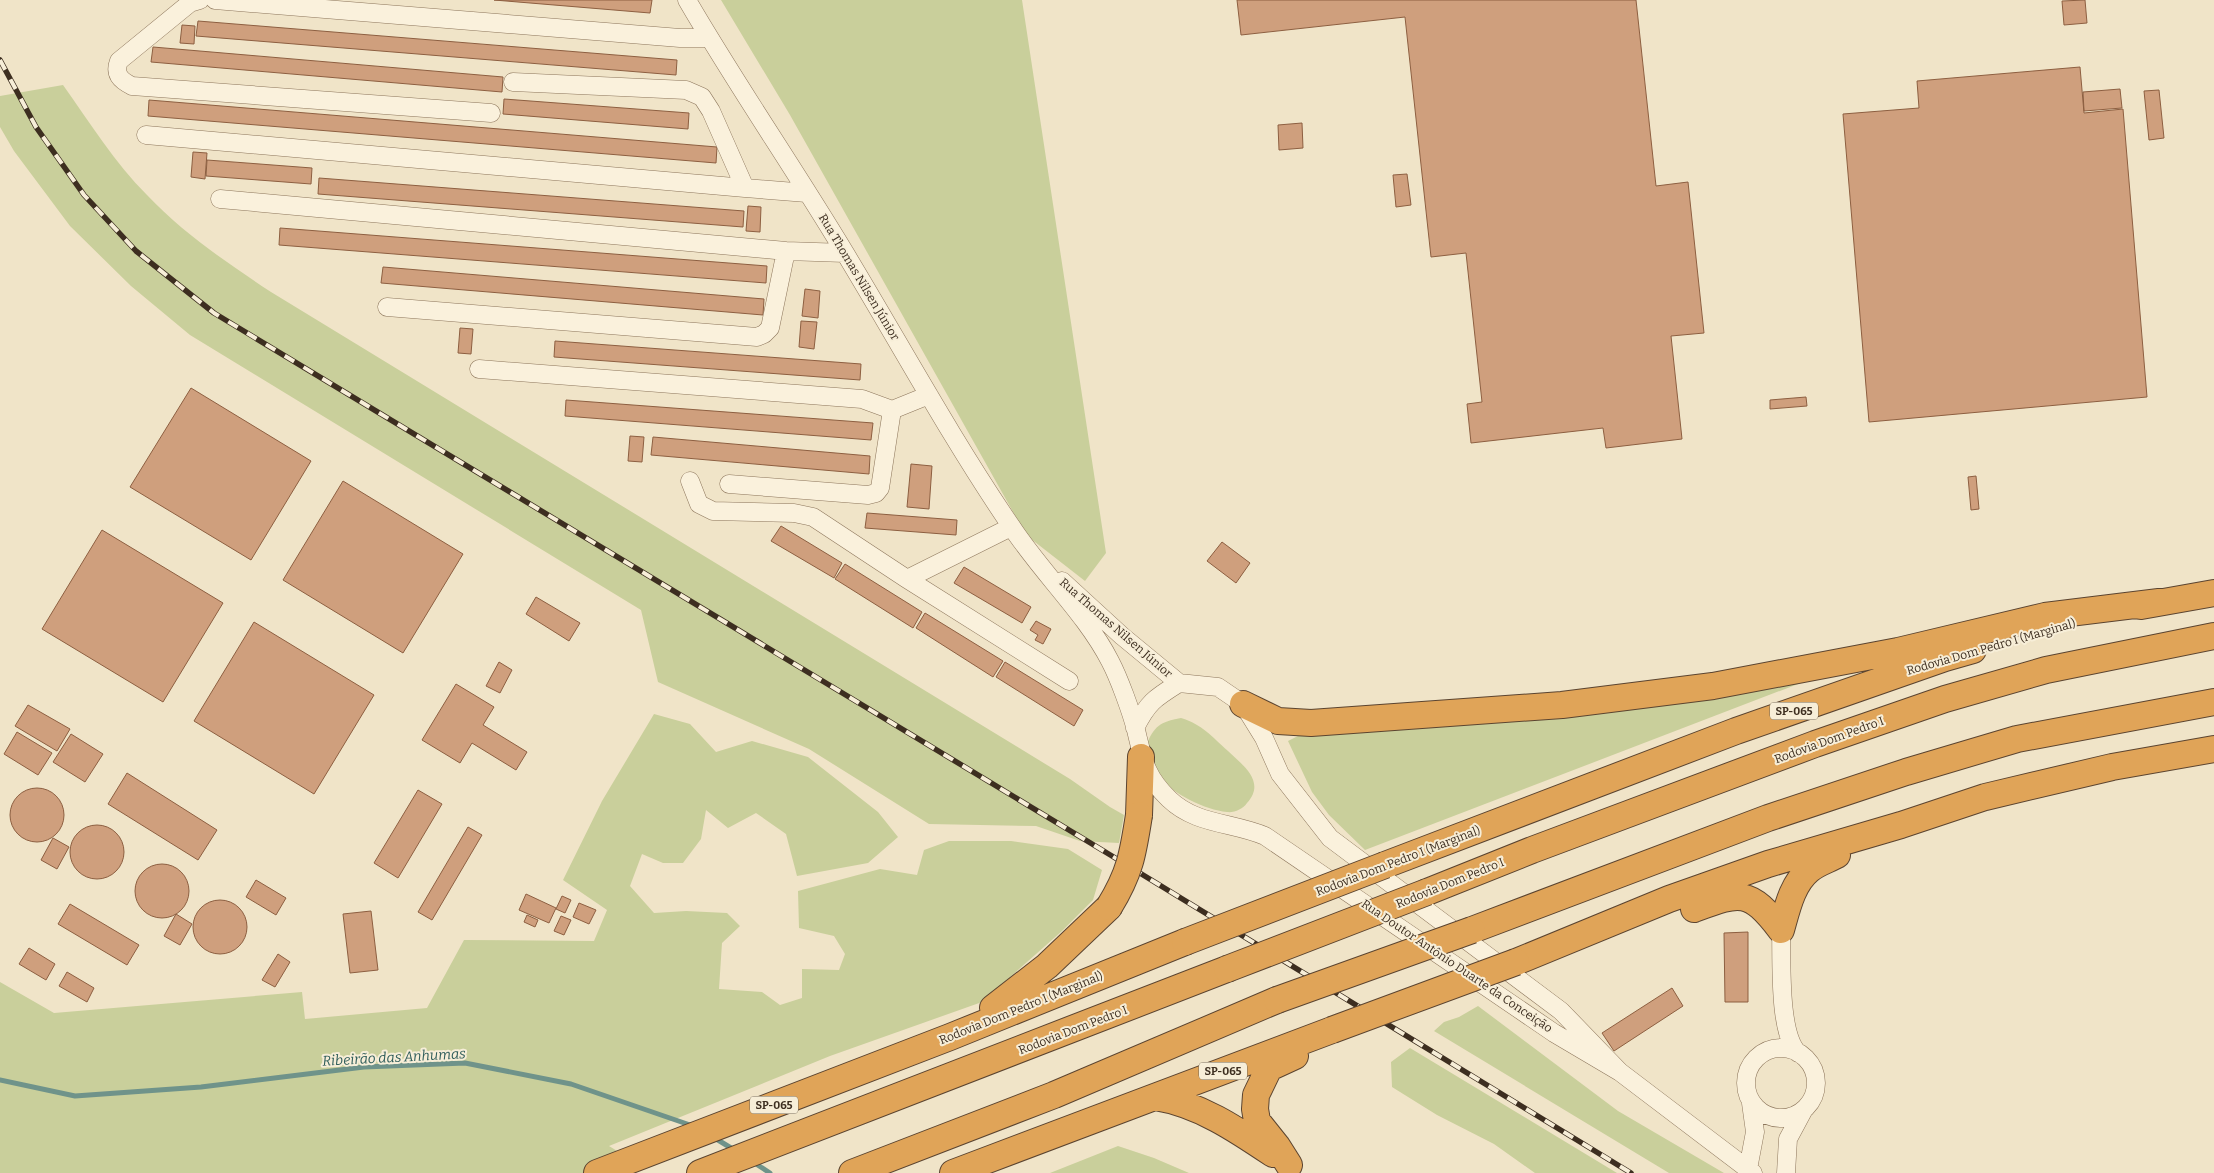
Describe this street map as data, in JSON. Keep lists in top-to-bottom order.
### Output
{
  "streets": {
    "highway": ["Rodovia Dom Pedro I (Marginal)", "SP-065", "Rodovia Dom Pedro I"],
    "street": ["Rua Thomas Nilsen Júnior", "Rua Doutor Antônio Duarte da Conceição"]
  },
  "crossings": [
    ["Rua Thomas Nilsen Júnior", "Rua Doutor Antônio Duarte da Conceição"]
  ],
  "water": ["Ribeirão das Anhumas"]
}
